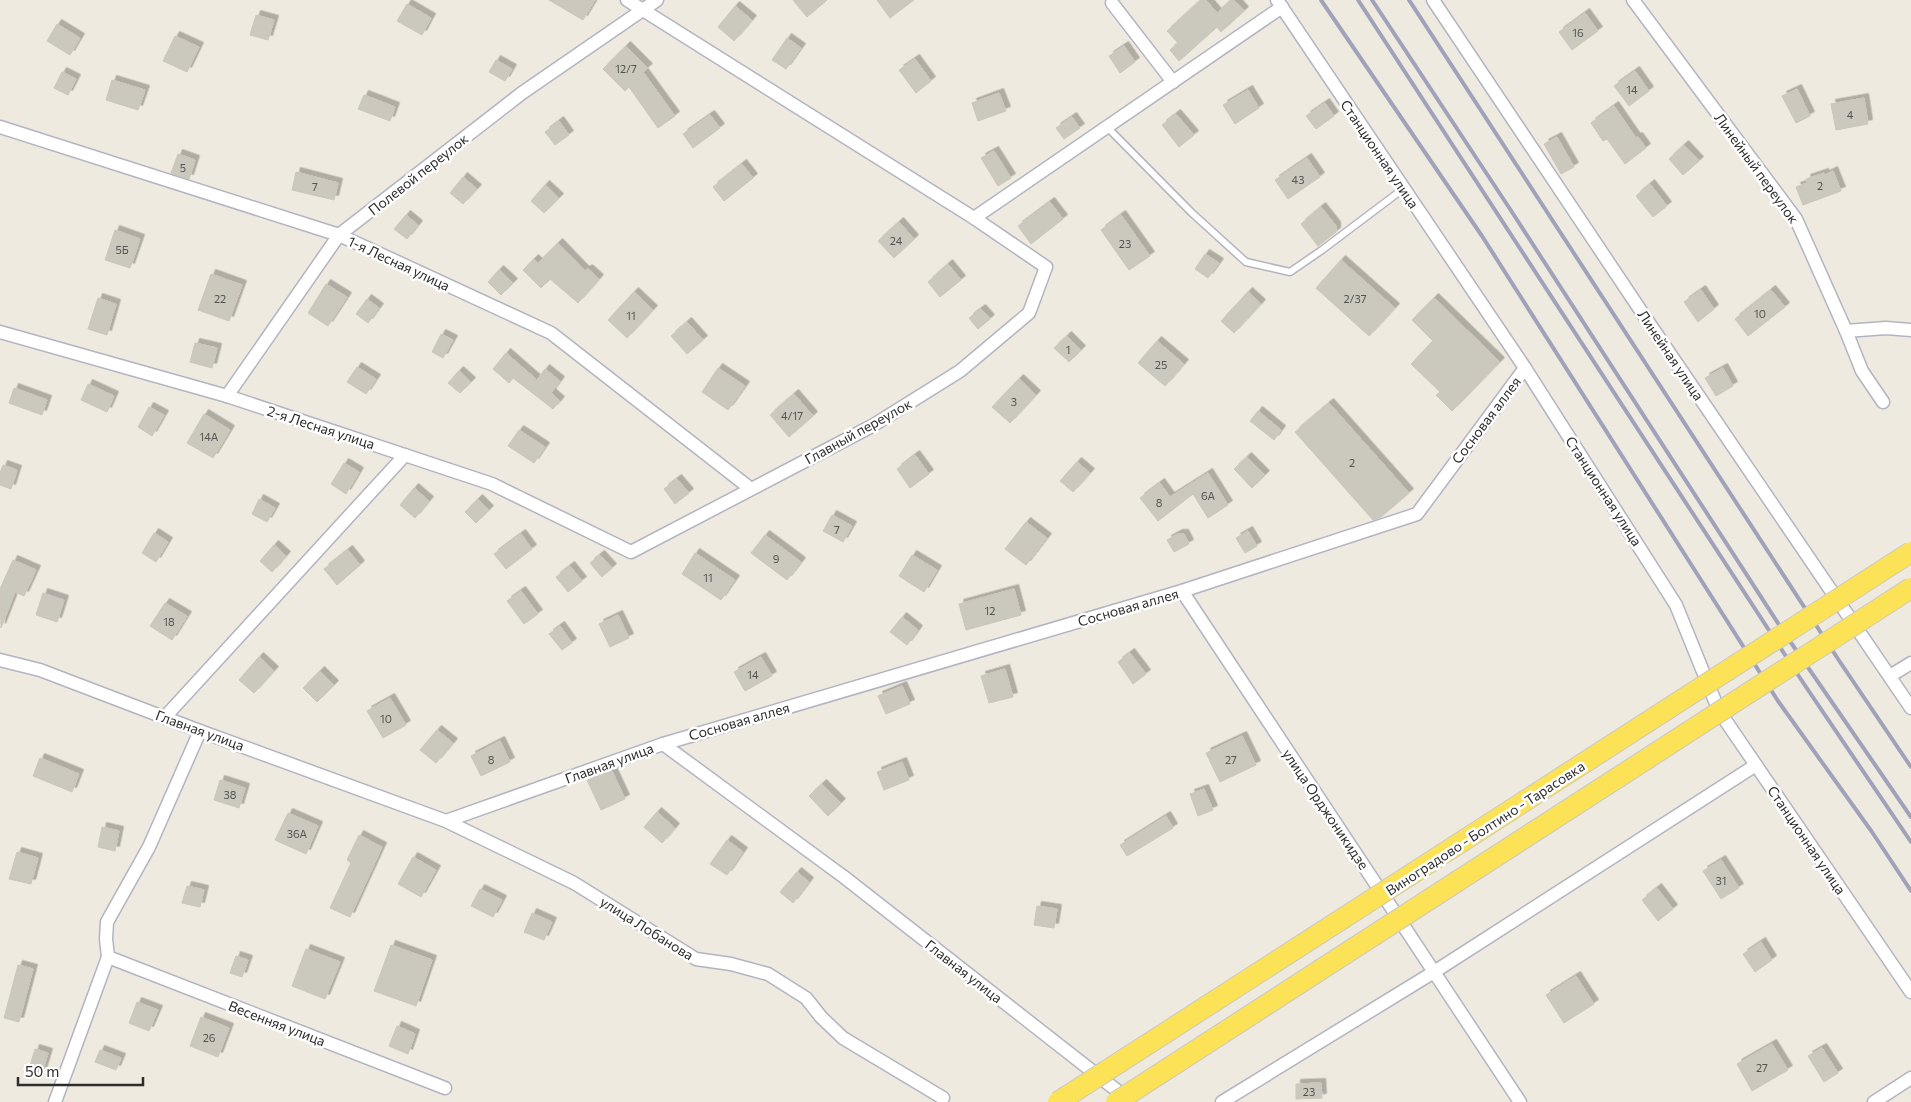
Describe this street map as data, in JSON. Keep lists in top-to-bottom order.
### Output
{
  "streets": {
    "main road": ["Виноградово - Болтино - Тарасовка"],
    "street": [
      "Станционная улица",
      "Линейный переулок",
      "Полевой переулок",
      "1-я Лесная улица",
      "Линейная улица",
      "Сосновая аллея",
      "2-я Лесная улица",
      "Главный переулок",
      "Главная улица",
      "улица Орджоникидзе",
      "улица Лобанова",
      "Весенняя улица"
    ]
  },
  "crossings": [
    ["Станционная улица", "Сосновая аллея"],
    ["Полевой переулок", "1-я Лесная улица"],
    ["Полевой переулок", "2-я Лесная улица"],
    ["1-я Лесная улица", "Главный переулок"],
    ["Сосновая аллея", "Главная улица"],
    ["Сосновая аллея", "улица Орджоникидзе"],
    ["2-я Лесная улица", "Главный переулок"],
    ["Главная улица", "улица Лобанова"]
  ],
  "house_numbers": [
    "16",
    "12/7",
    "14",
    "4",
    "5",
    "43",
    "2",
    "7",
    "24",
    "23",
    "5Б",
    "22",
    "2/37",
    "10",
    "11",
    "1",
    "25",
    "3",
    "4/17",
    "14А",
    "2",
    "6А",
    "8",
    "7",
    "9",
    "11",
    "12",
    "18",
    "14",
    "10",
    "8",
    "27",
    "38",
    "36А",
    "31",
    "26",
    "27",
    "23"
  ],
  "scale_bar": "50 m"
}
